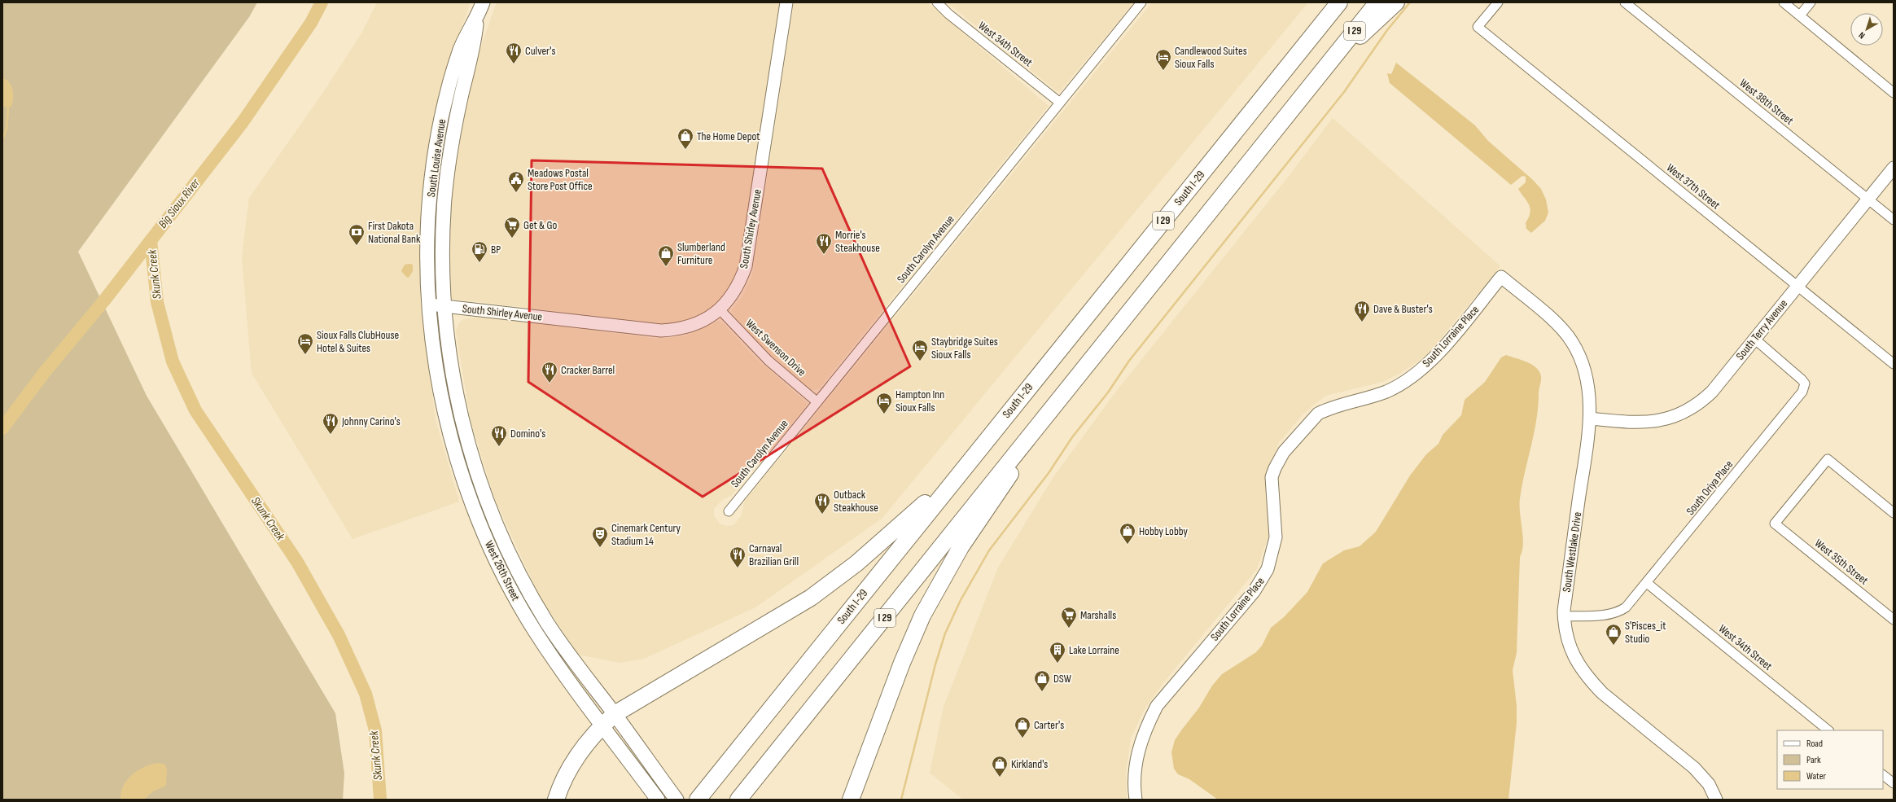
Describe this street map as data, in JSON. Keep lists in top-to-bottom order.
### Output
{
  "streets": {
    "highway": ["I 29", "South I-29"],
    "main road": ["South Louise Avenue", "West 26th Street"],
    "street": [
      "West 34th Street",
      "West 38th Street",
      "West 37th Street",
      "South Shirley Avenue",
      "South Carolyn Avenue",
      "South Terry Avenue",
      "South Lorraine Place",
      "West Swenson Drive",
      "South Oriya Place",
      "South Westlake Drive",
      "West 35th Street"
    ]
  },
  "crossings": [
    ["West 34th Street", "South Carolyn Avenue"],
    ["West 34th Street", "South Oriya Place"],
    ["West 38th Street", "South Terry Avenue"],
    ["South Louise Avenue", "South Shirley Avenue"],
    ["South Louise Avenue", "West 26th Street"],
    ["West 37th Street", "South Terry Avenue"],
    ["South Shirley Avenue", "West Swenson Drive"],
    ["South Shirley Avenue", "West 26th Street"],
    ["South Carolyn Avenue", "West Swenson Drive"],
    ["South Terry Avenue", "South Oriya Place"],
    ["South Terry Avenue", "South Westlake Drive"],
    ["South Lorraine Place", "South Westlake Drive"],
    ["South Oriya Place", "South Westlake Drive"]
  ],
  "water": ["Big Sioux River", "Skunk Creek"],
  "places": {
    "restaurant": [
      "Culver's",
      "Morrie's Steakhouse",
      "Dave & Buster's",
      "Cracker Barrel",
      "Johnny Carino's",
      "Domino's",
      "Outback Steakhouse",
      "Carnaval Brazilian Grill"
    ],
    "hotel": [
      "Candlewood Suites Sioux Falls",
      "Sioux Falls ClubHouse Hotel & Suites",
      "Staybridge Suites Sioux Falls",
      "Hampton Inn Sioux Falls"
    ],
    "shop": [
      "The Home Depot",
      "Slumberland Furniture",
      "Hobby Lobby",
      "S'Pisces_it Studio",
      "DSW",
      "Carter's",
      "Kirkland's"
    ],
    "public building": ["Meadows Postal Store Post Office"],
    "supermarket": ["Get & Go", "Marshalls"],
    "bank": ["First Dakota National Bank"],
    "fuel station": ["BP"],
    "theatre": ["Cinemark Century Stadium 14"],
    "building": ["Lake Lorraine"]
  },
  "legend": ["Road", "Park", "Water"],
  "north": "bottom left"
}
